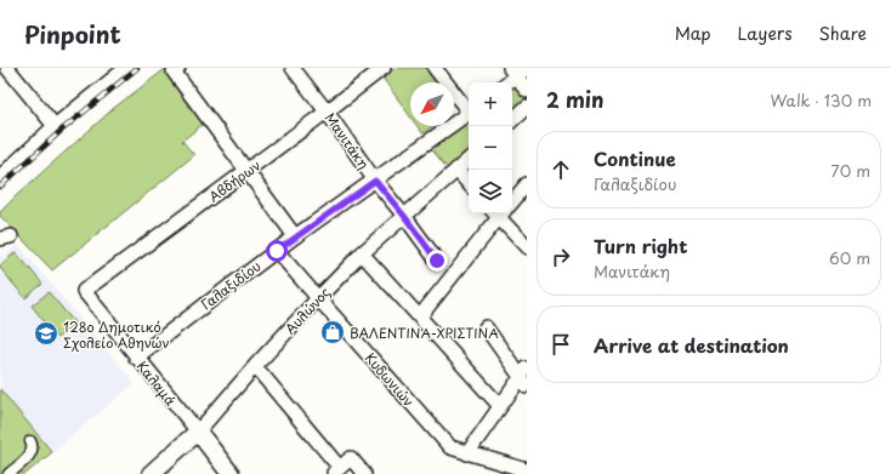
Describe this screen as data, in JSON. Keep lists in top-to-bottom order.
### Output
{
  "streets": {
    "street": [
      "Μανιτάκη",
      "Αβδήρων",
      "Γαλαξιδίου",
      "Αυλώνος",
      "Κυδωνιών",
      "Καλαμά"
    ]
  },
  "crossings": [
    ["Μανιτάκη", "Αβδήρων"],
    ["Μανιτάκη", "Γαλαξιδίου"],
    ["Μανιτάκη", "Αυλώνος"],
    ["Αβδήρων", "Καλαμά"],
    ["Γαλαξιδίου", "Κυδωνιών"],
    ["Γαλαξιδίου", "Καλαμά"],
    ["Αυλώνος", "Κυδωνιών"],
    ["Αυλώνος", "Καλαμά"]
  ],
  "places": {
    "shop": ["ΒΑΛΕΝΤΙΝΑ-ΧΡΙΣΤΙΝΑ"],
    "school or university": ["128ο Δημοτικό Σχολείο Αθηνών"]
  },
  "north": "bottom left",
  "page": {
    "header": "Pinpoint",
    "nav": ["Map", "Layers", "Share"],
    "heading": ["2 min", "Walk · 130 m"],
    "map_buttons": ["+", "−"],
    "list": [
      ["Continue", "Γαλαξιδίου", "70 m"],
      ["Turn right", "Μανιτάκη", "60 m"],
      "Arrive at destination"
    ]
  }
}
